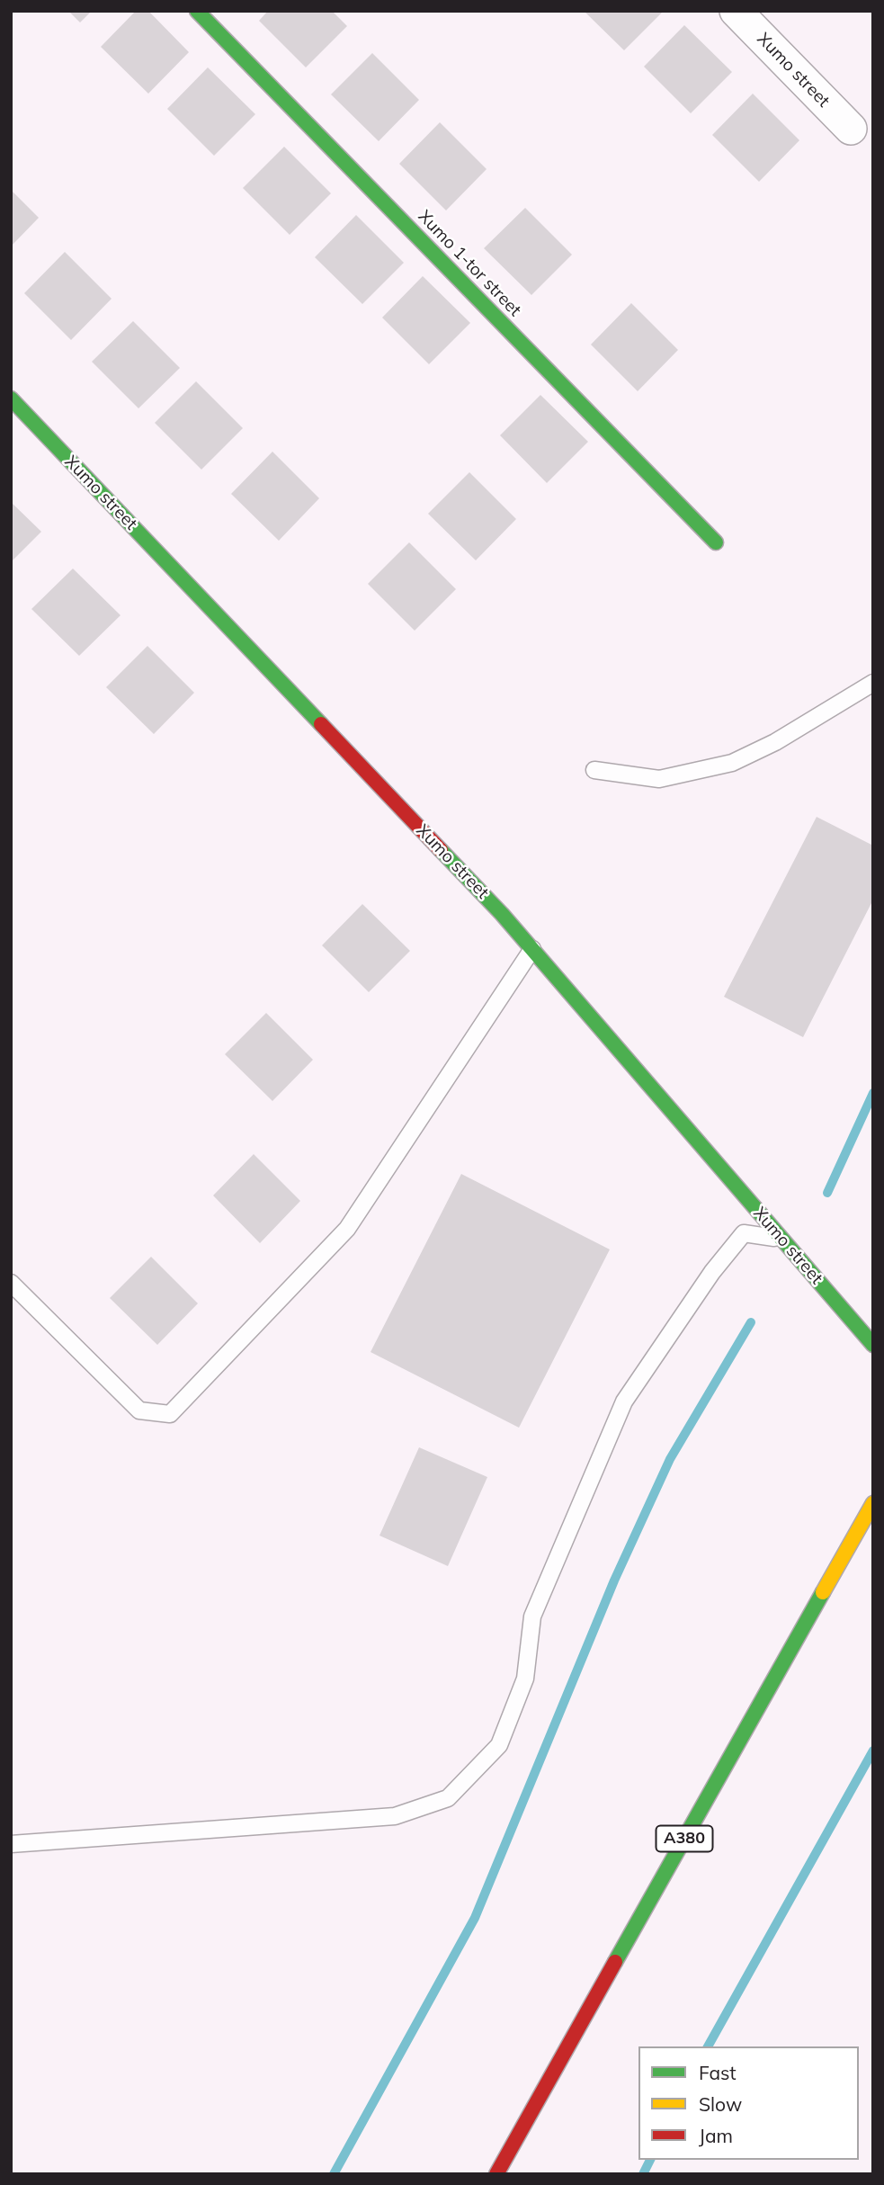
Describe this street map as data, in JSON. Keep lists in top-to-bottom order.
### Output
{
  "streets": {
    "main road": ["Xumo street", "Xumo 1-tor street", "A380"]
  },
  "legend": ["Fast", "Slow", "Jam"]
}
